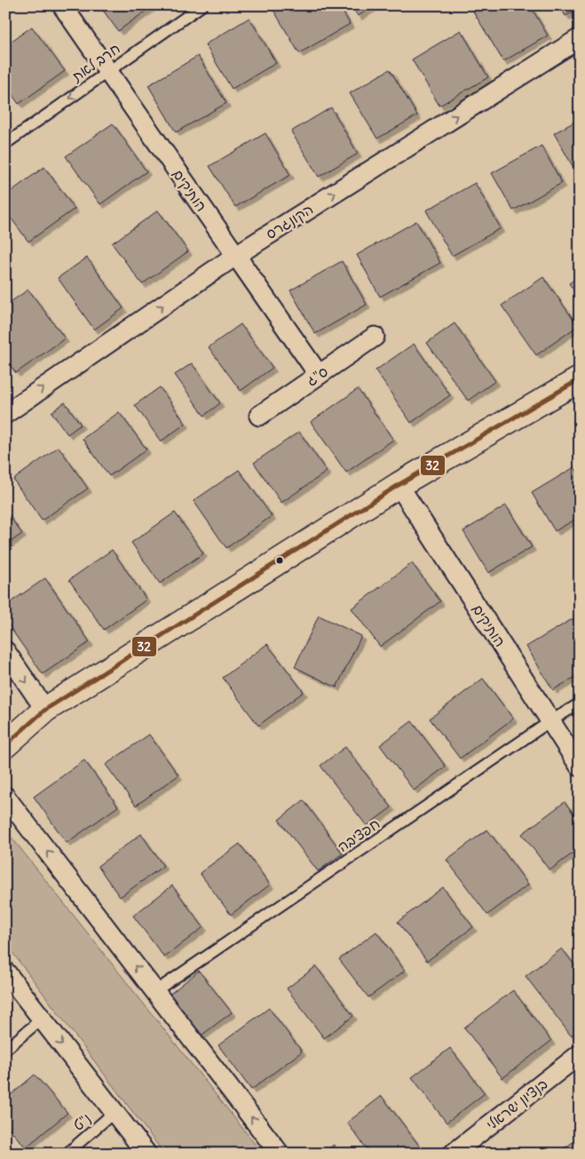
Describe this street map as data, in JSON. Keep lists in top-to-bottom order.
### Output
{
  "streets": {
    "street": [
      "הותיקים",
      "הקונגרס",
      "ס\"ג",
      "בנציון ישראלי"
    ],
    "lane": ["חרב לאת", "חפציבה", "נ\"ט"]
  },
  "crossings": [
    ["חרב לאת", "הותיקים"],
    ["הותיקים", "הקונגרס"],
    ["הותיקים", "ס\"ג"],
    ["הותיקים", "חפציבה"]
  ],
  "one_way": ["חרב לאת", "הקונגרס"],
  "lines": ["transit line 32"]
}
